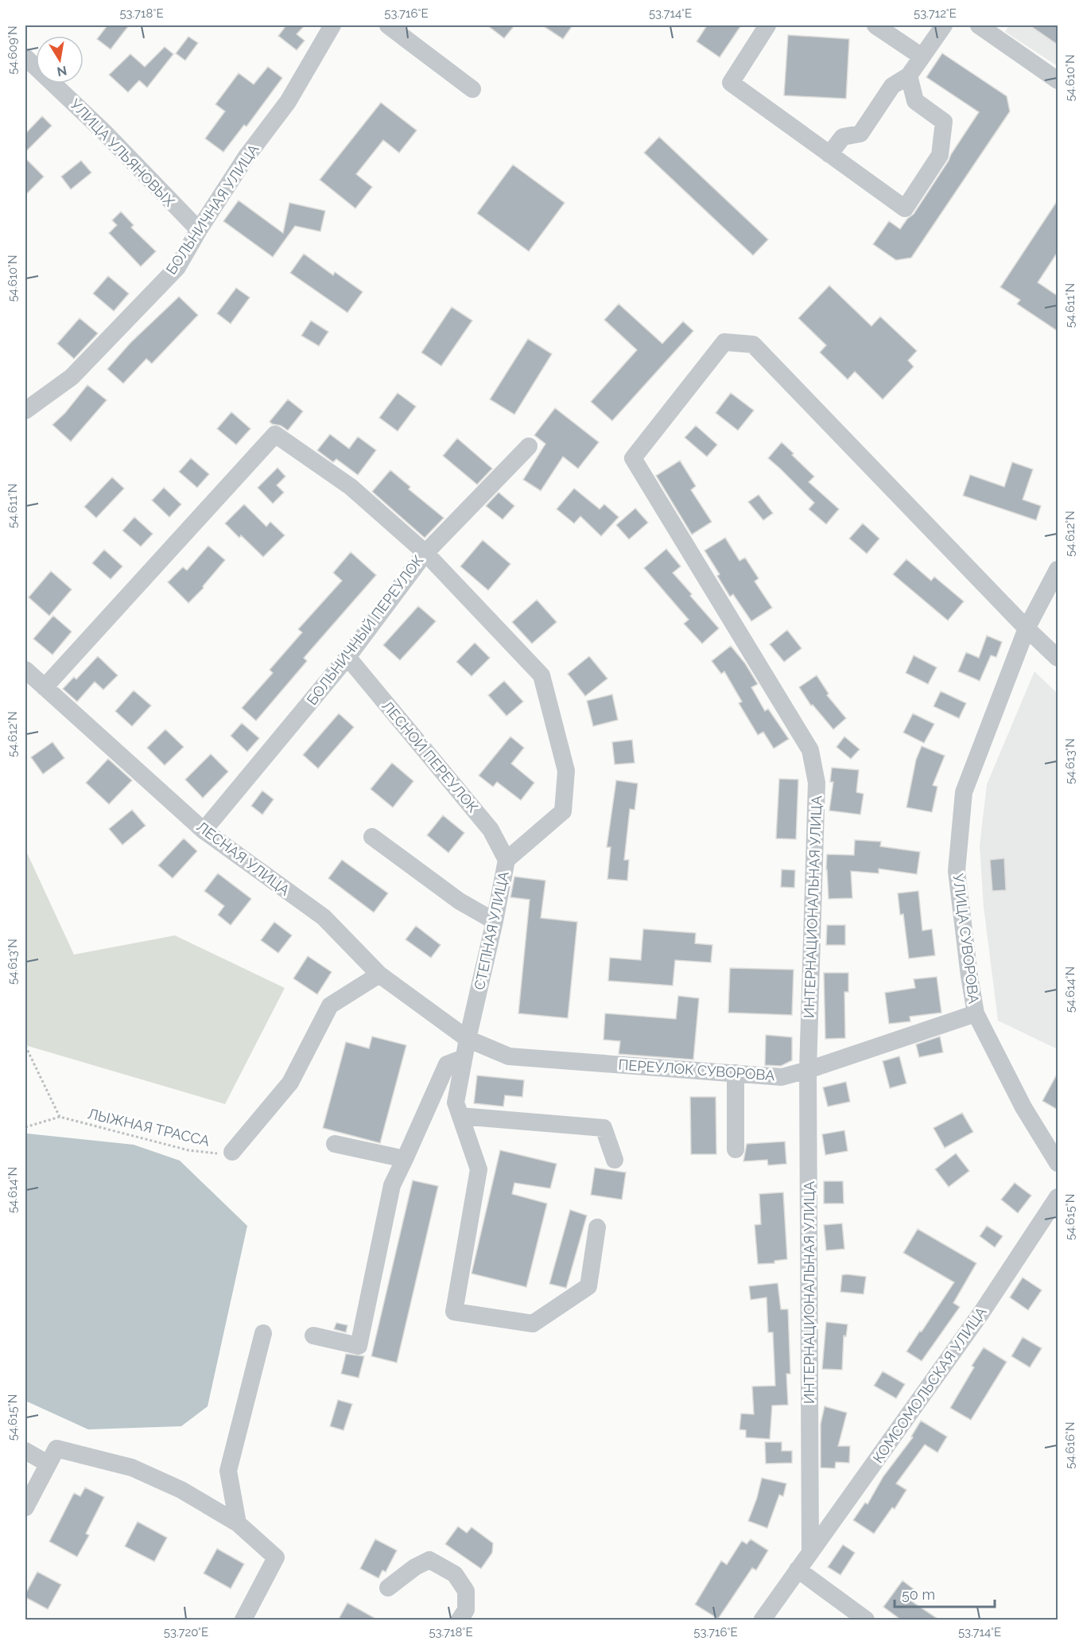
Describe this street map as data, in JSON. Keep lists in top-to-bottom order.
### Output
{
  "streets": {
    "street": [
      "УЛИЦА УЛЬЯНОВЫХ",
      "БОЛЬНИЧНАЯ УЛИЦА",
      "БОЛЬНИЧНЫЙ ПЕРЕУЛОК",
      "ЛЕСНОЙ ПЕРЕУЛОК",
      "ЛЕСНАЯ УЛИЦА",
      "ИНТЕРНАЦИОНАЛЬНАЯ УЛИЦА",
      "СТЕПНАЯ УЛИЦА",
      "УЛИЦА СУВОРОВА",
      "ПЕРЕУЛОК СУВОРОВА",
      "КОМСОМОЛЬСКАЯ УЛИЦА"
    ],
    "path": ["ЛЫЖНАЯ ТРАССА"]
  },
  "crossings": [
    ["УЛИЦА УЛЬЯНОВЫХ", "БОЛЬНИЧНАЯ УЛИЦА"],
    ["БОЛЬНИЧНЫЙ ПЕРЕУЛОК", "ЛЕСНОЙ ПЕРЕУЛОК"],
    ["БОЛЬНИЧНЫЙ ПЕРЕУЛОК", "ЛЕСНАЯ УЛИЦА"],
    ["БОЛЬНИЧНЫЙ ПЕРЕУЛОК", "СТЕПНАЯ УЛИЦА"],
    ["ЛЕСНОЙ ПЕРЕУЛОК", "СТЕПНАЯ УЛИЦА"],
    ["ЛЕСНАЯ УЛИЦА", "СТЕПНАЯ УЛИЦА"],
    ["ЛЕСНАЯ УЛИЦА", "ПЕРЕУЛОК СУВОРОВА"],
    ["ИНТЕРНАЦИОНАЛЬНАЯ УЛИЦА", "УЛИЦА СУВОРОВА"],
    ["ИНТЕРНАЦИОНАЛЬНАЯ УЛИЦА", "ПЕРЕУЛОК СУВОРОВА"],
    ["ИНТЕРНАЦИОНАЛЬНАЯ УЛИЦА", "КОМСОМОЛЬСКАЯ УЛИЦА"],
    ["СТЕПНАЯ УЛИЦА", "ПЕРЕУЛОК СУВОРОВА"],
    ["УЛИЦА СУВОРОВА", "ПЕРЕУЛОК СУВОРОВА"]
  ],
  "scale_bar": "50 m",
  "north": "bottom",
  "coordinates": [
    "53.718°E",
    "53.716°E",
    "53.714°E",
    "53.712°E",
    "54.609°N",
    "54.610°N",
    "54.611°N",
    "54.612°N",
    "54.613°N",
    "54.614°N",
    "54.615°N",
    "54.616°N",
    "53.720°E"
  ]
}
